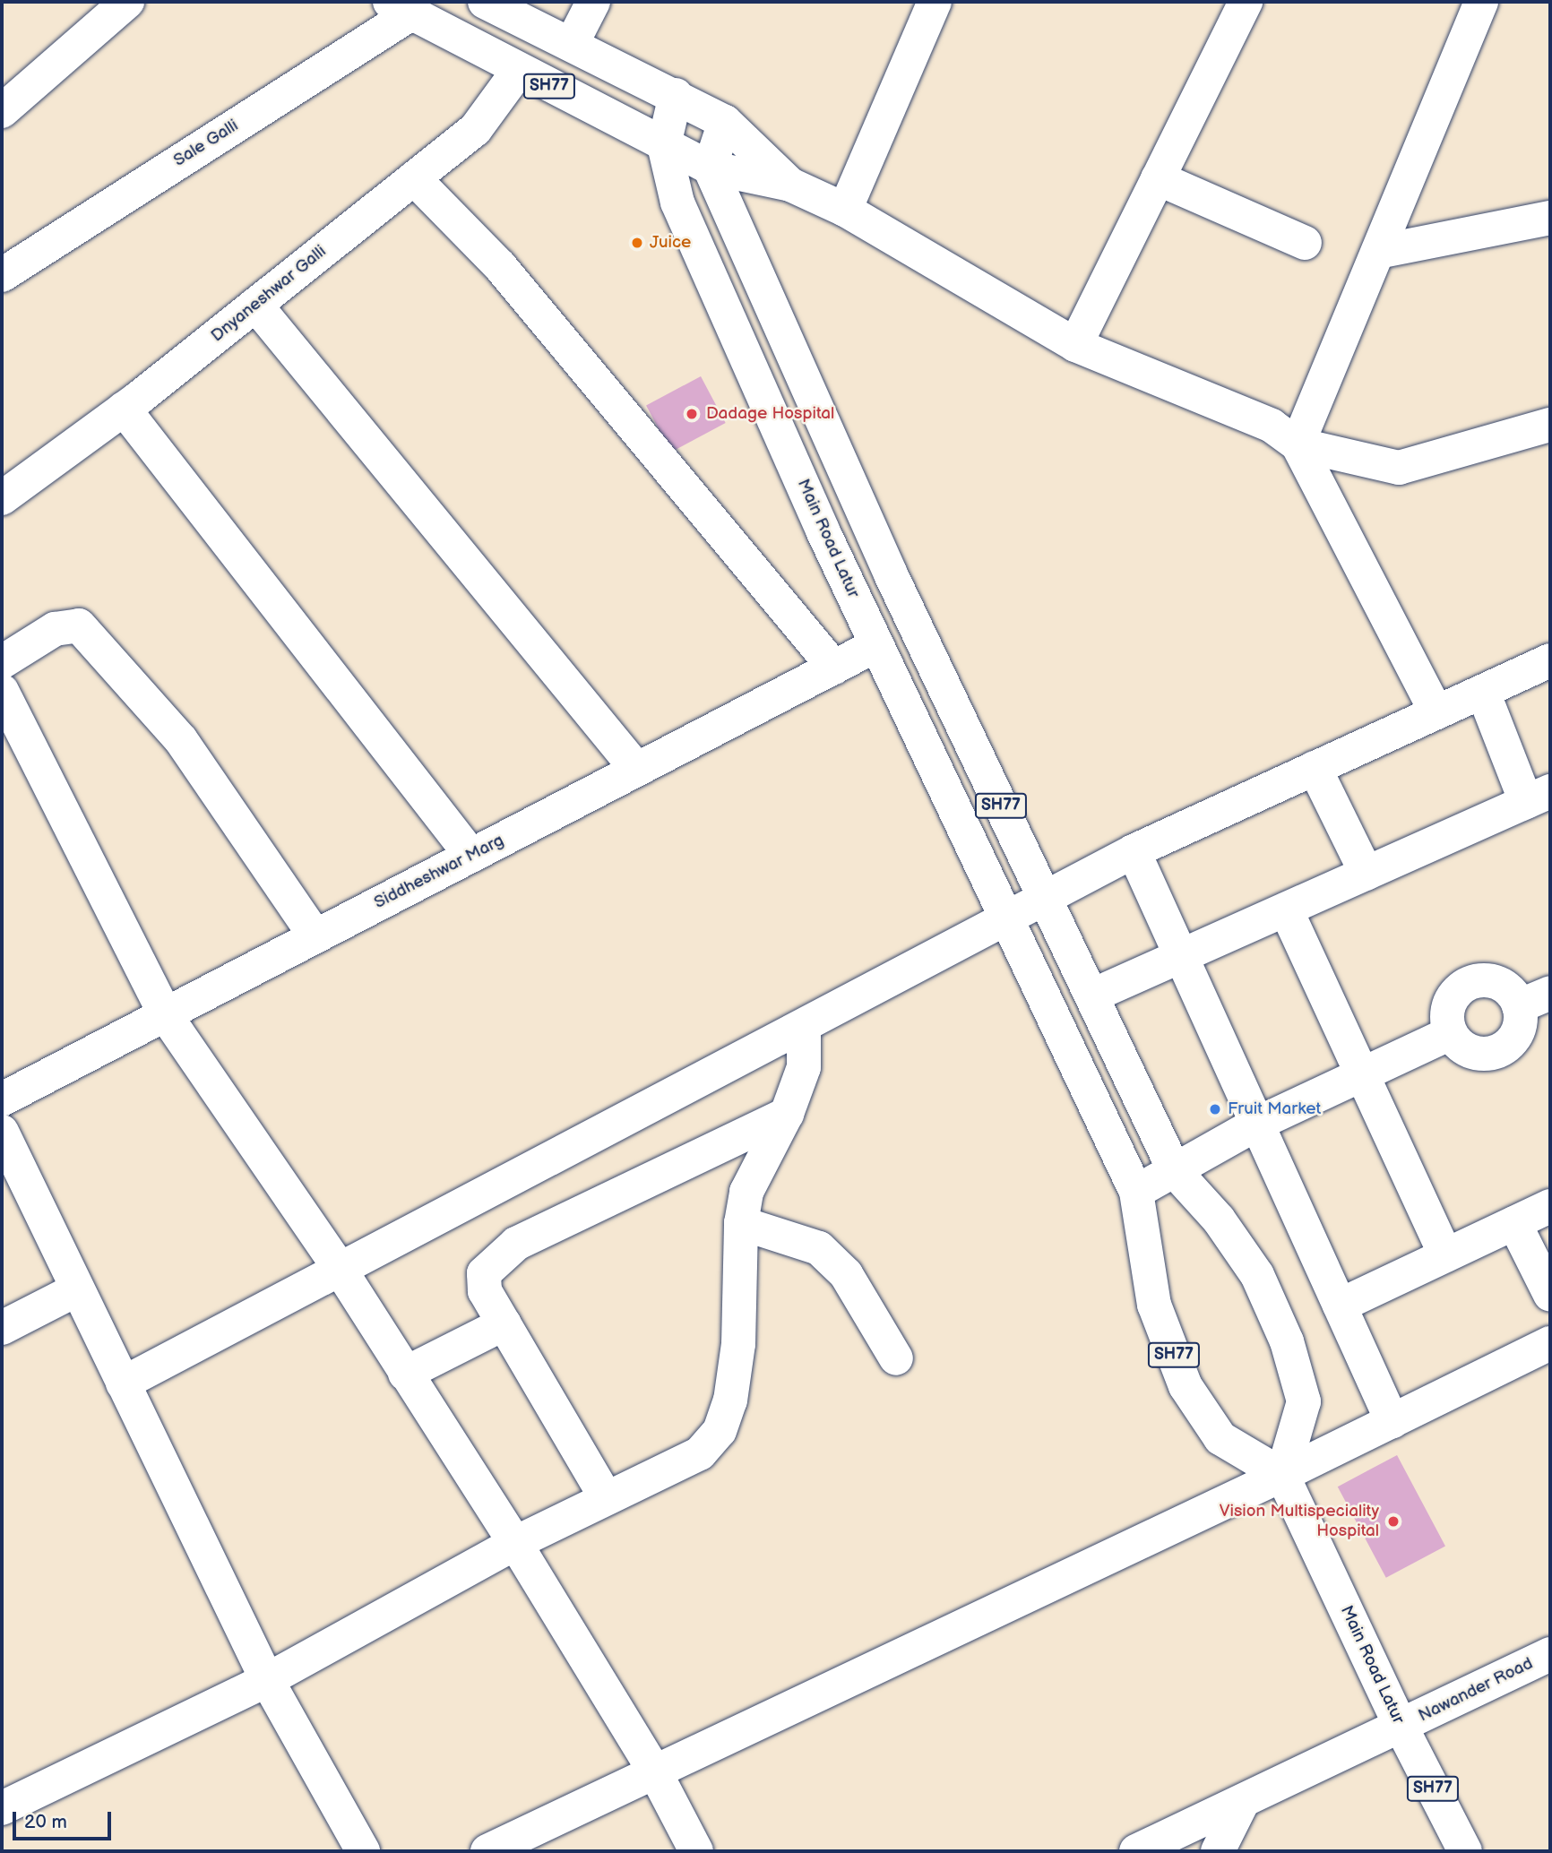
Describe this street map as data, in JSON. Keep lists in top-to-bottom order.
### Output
{
  "streets": {
    "street": [
      "SH77",
      "Sale Galli",
      "Dnyaneshwar Galli",
      "Main Road Latur",
      "Siddheshwar Marg",
      "Nawander Road"
    ]
  },
  "crossings": [
    ["SH77", "Sale Galli"],
    ["SH77", "Dnyaneshwar Galli"],
    ["SH77", "Main Road Latur"],
    ["Main Road Latur", "Siddheshwar Marg"],
    ["Main Road Latur", "Nawander Road"]
  ],
  "places": [
    "Juice",
    "Dadage Hospital",
    "Fruit Market",
    "Vision Multispeciality Hospital"
  ],
  "scale_bar": "20 m"
}
